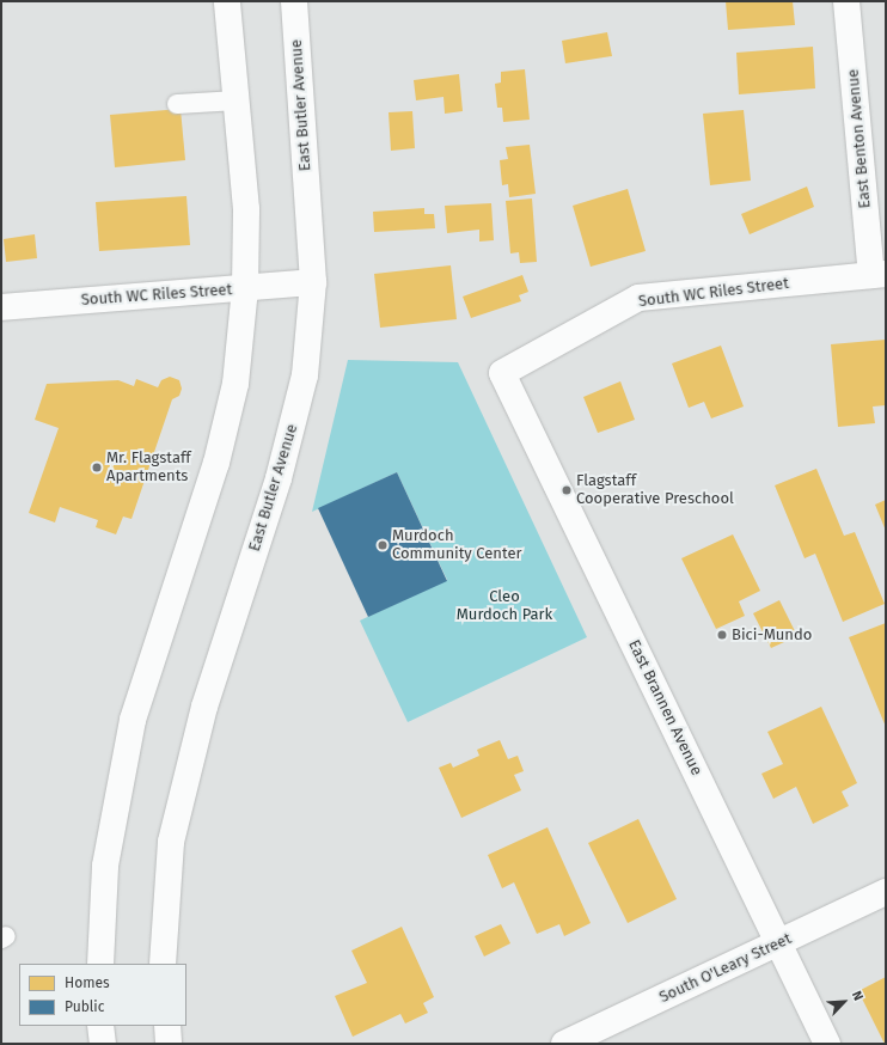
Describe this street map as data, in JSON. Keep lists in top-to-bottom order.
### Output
{
  "streets": {
    "street": [
      "East Butler Avenue",
      "East Benton Avenue",
      "South WC Riles Street",
      "East Brannen Avenue",
      "South O'Leary Street"
    ]
  },
  "crossings": [
    ["East Butler Avenue", "South WC Riles Street"],
    ["East Benton Avenue", "South WC Riles Street"],
    ["South WC Riles Street", "East Brannen Avenue"],
    ["East Brannen Avenue", "South O'Leary Street"]
  ],
  "parks": ["Cleo Murdoch Park"],
  "places": [
    "Mr. Flagstaff Apartments",
    "Flagstaff Cooperative Preschool",
    "Murdoch Community Center",
    "Bici-Mundo"
  ],
  "legend": ["Homes", "Public"],
  "north": "top right"
}
